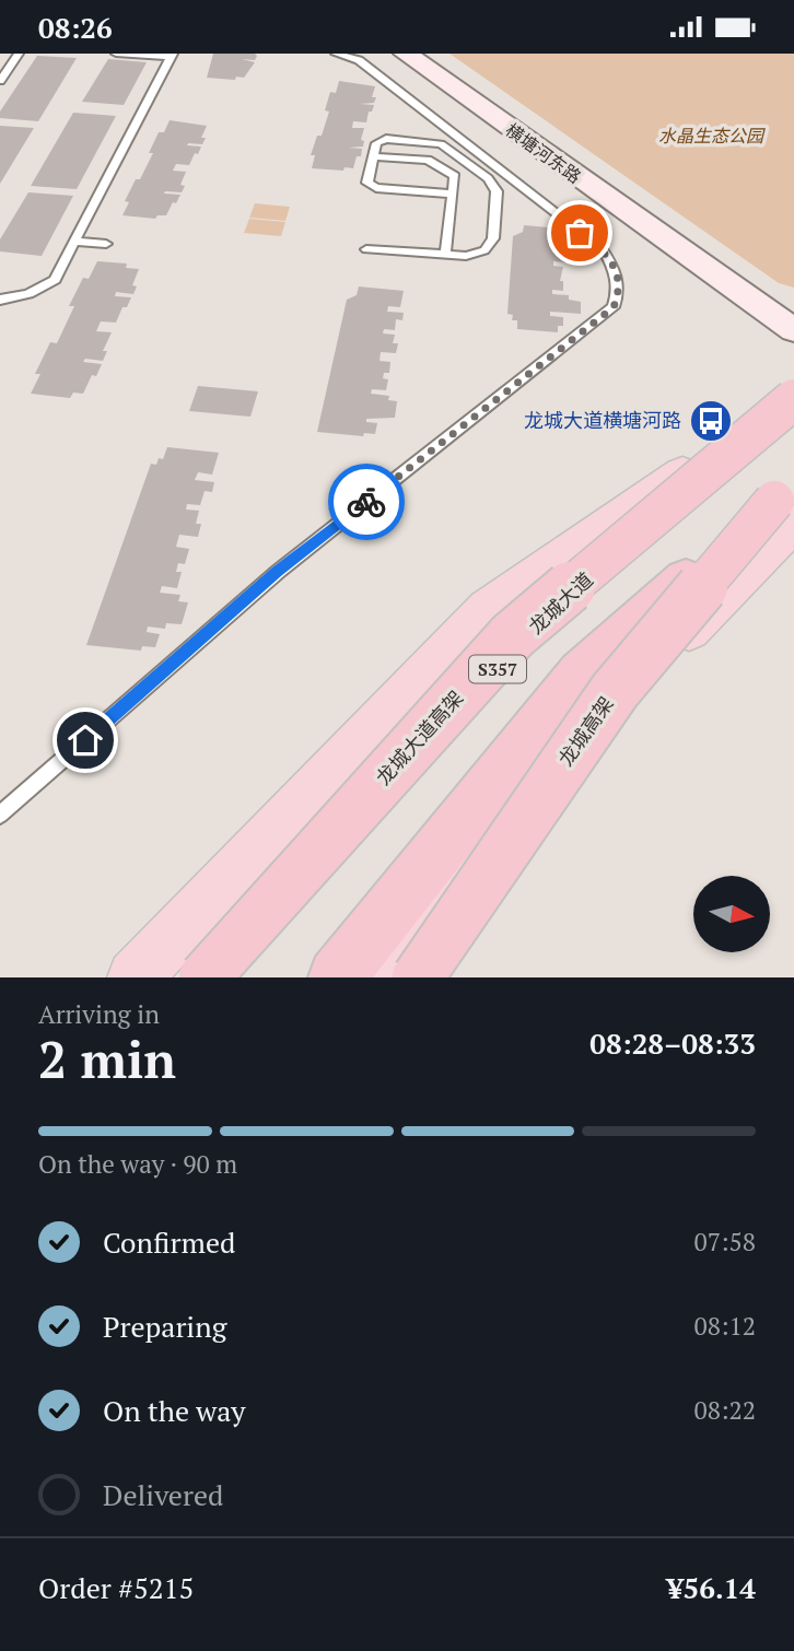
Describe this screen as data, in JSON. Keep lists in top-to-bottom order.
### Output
{
  "streets": {
    "highway": ["龙城高架", "龙城大道高架"],
    "main road": ["横塘河东路", "龙城大道", "S357"]
  },
  "parks": ["水晶生态公园"],
  "places": {
    "bus stop": ["龙城大道横塘河路"]
  },
  "north": "right",
  "page": {
    "status": "08:26",
    "heading": ["2 min", "Arriving in", "08:28–08:33"],
    "panel": ["Order #5215", "¥56.14"],
    "bar": "On the way · 90 m",
    "list": [
      ["Confirmed", "07:58"],
      ["Preparing", "08:12"],
      ["On the way", "08:22"],
      "Delivered"
    ]
  }
}
